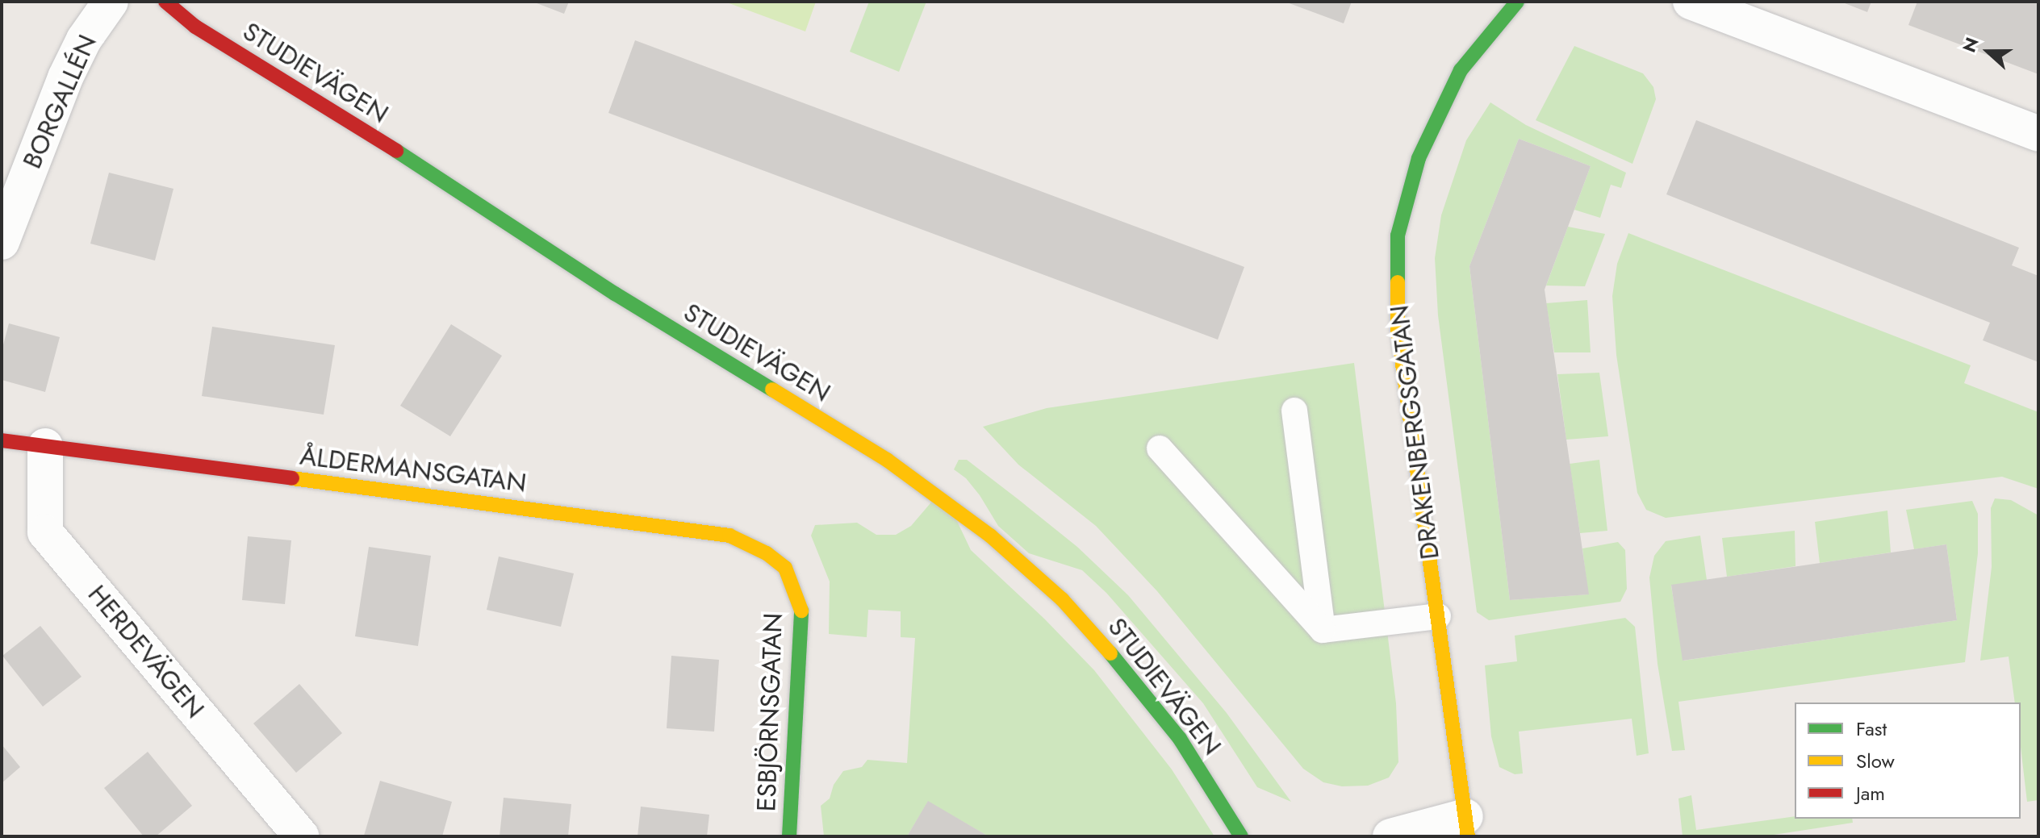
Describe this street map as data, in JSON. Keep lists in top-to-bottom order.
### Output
{
  "streets": {
    "street": [
      "STUDIEVÄGEN",
      "BORGALLÉN",
      "DRAKENBERGSGATAN",
      "ÅLDERMANSGATAN",
      "HERDEVÄGEN",
      "ESBJÖRNSGATAN"
    ]
  },
  "crossings": [
    ["ÅLDERMANSGATAN", "HERDEVÄGEN"],
    ["ÅLDERMANSGATAN", "ESBJÖRNSGATAN"]
  ],
  "legend": ["Fast", "Slow", "Jam"],
  "north": "left"
}
